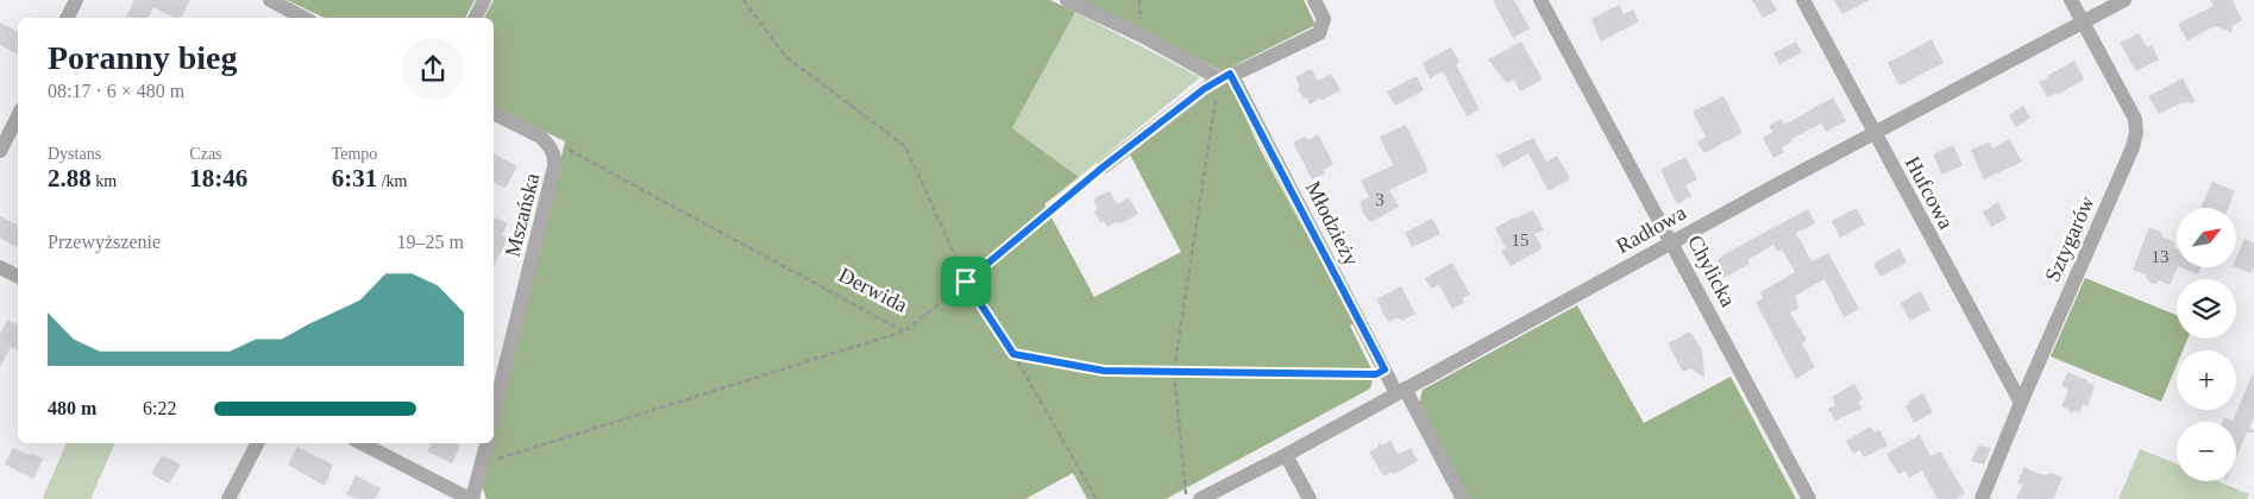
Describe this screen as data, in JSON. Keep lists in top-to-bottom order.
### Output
{
  "streets": {
    "street": [
      "Hufcowa",
      "Mszańska",
      "Młodzieży",
      "Radłowa",
      "Sztygarów",
      "Chylicka"
    ],
    "path": ["Derwida"]
  },
  "crossings": [
    ["Hufcowa", "Radłowa"],
    ["Hufcowa", "Sztygarów"],
    ["Mszańska", "Derwida"],
    ["Młodzieży", "Radłowa"],
    ["Radłowa", "Sztygarów"],
    ["Radłowa", "Chylicka"]
  ],
  "house_numbers": ["3", "15", "13"],
  "north": "top right",
  "page": {
    "heading": ["Poranny bieg", "08:17 · 6 × 480 m"],
    "stats": [
      ["Dystans", "2.88 km"],
      ["Czas", "18:46"],
      ["Tempo", "6:31 /km"]
    ],
    "map_buttons": ["+", "−"],
    "chart": ["Przewyższenie", "19–25 m"],
    "list": [
      {
        "name": "480 m",
        "note": "6:22"
      }
    ]
  }
}
